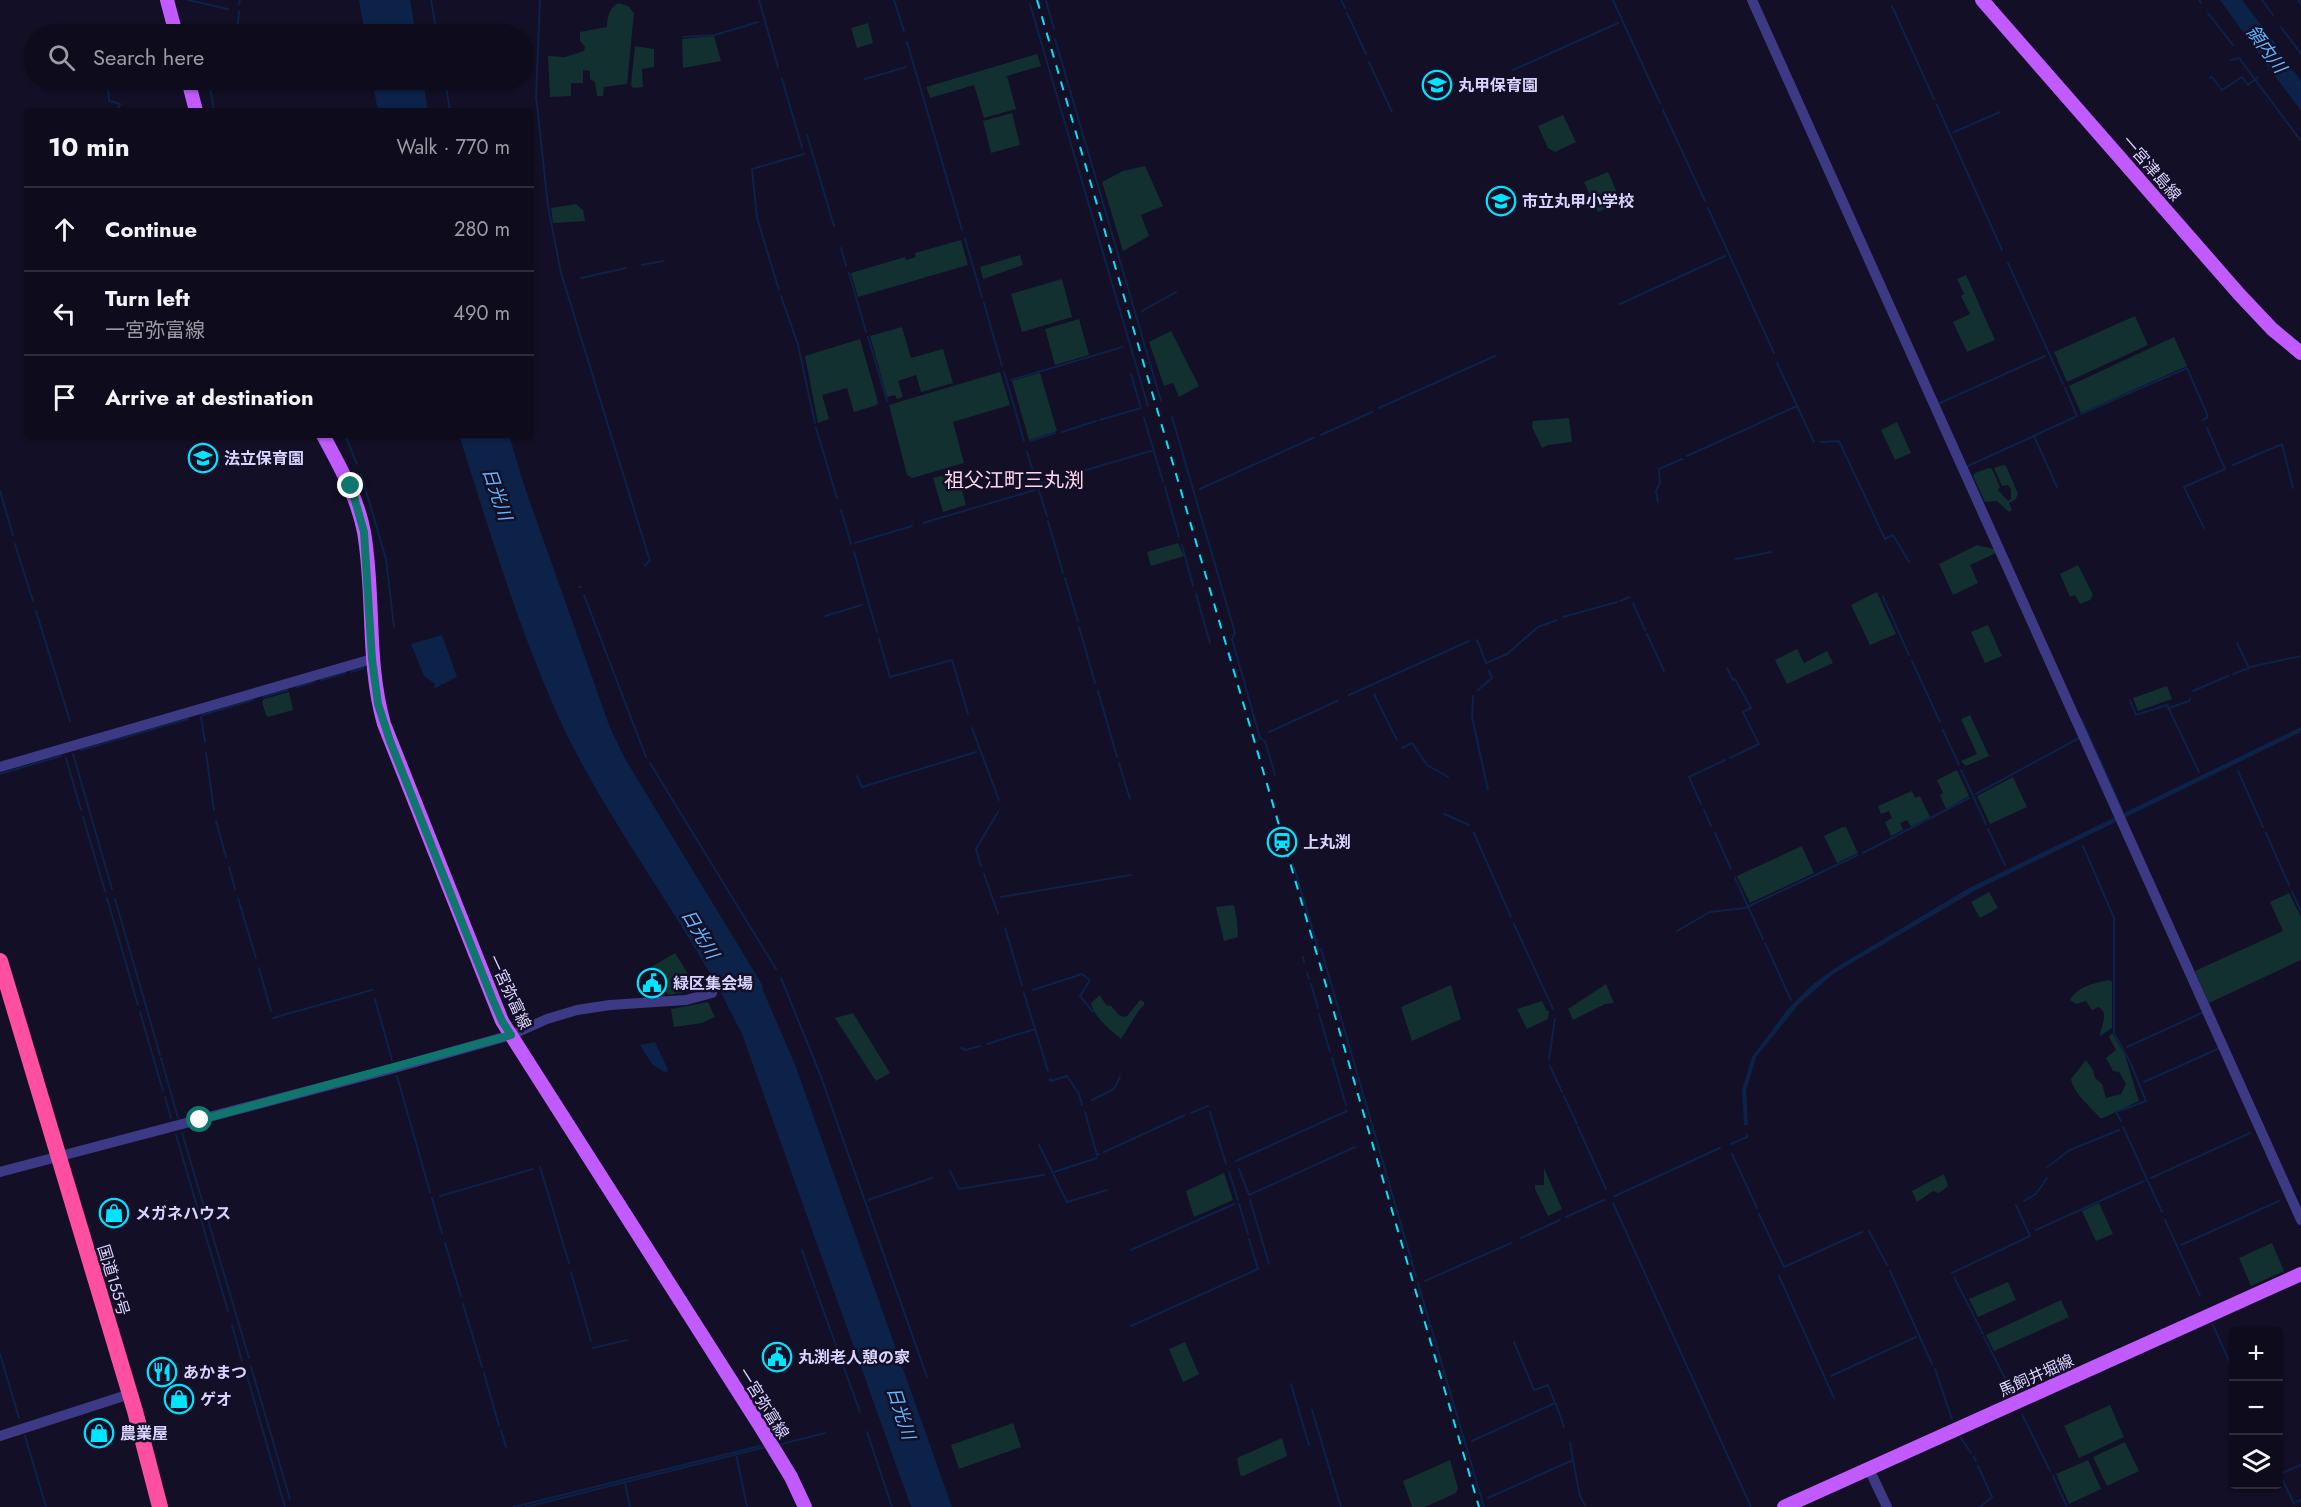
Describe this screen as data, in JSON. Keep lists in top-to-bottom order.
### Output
{
  "streets": {
    "highway": ["国道155号"],
    "main road": ["一宮津島線", "一宮弥富線", "馬飼井堀線"]
  },
  "districts": ["祖父江町三丸渕"],
  "water": ["領内川", "日光川"],
  "places": {
    "school or university": ["丸甲保育園", "市立丸甲小学校", "法立保育園"],
    "station": ["上丸渕"],
    "public building": ["緑区集会場", "丸渕老人憩の家"],
    "shop": ["メガネハウス", "ゲオ", "農業屋"],
    "restaurant": ["あかまつ"]
  },
  "page": {
    "search": "Search here",
    "heading": ["10 min", "Walk · 770 m"],
    "list": [
      ["Continue", "280 m"],
      ["Turn left", "一宮弥富線", "490 m"],
      "Arrive at destination"
    ],
    "map_buttons": ["+", "−"]
  }
}
